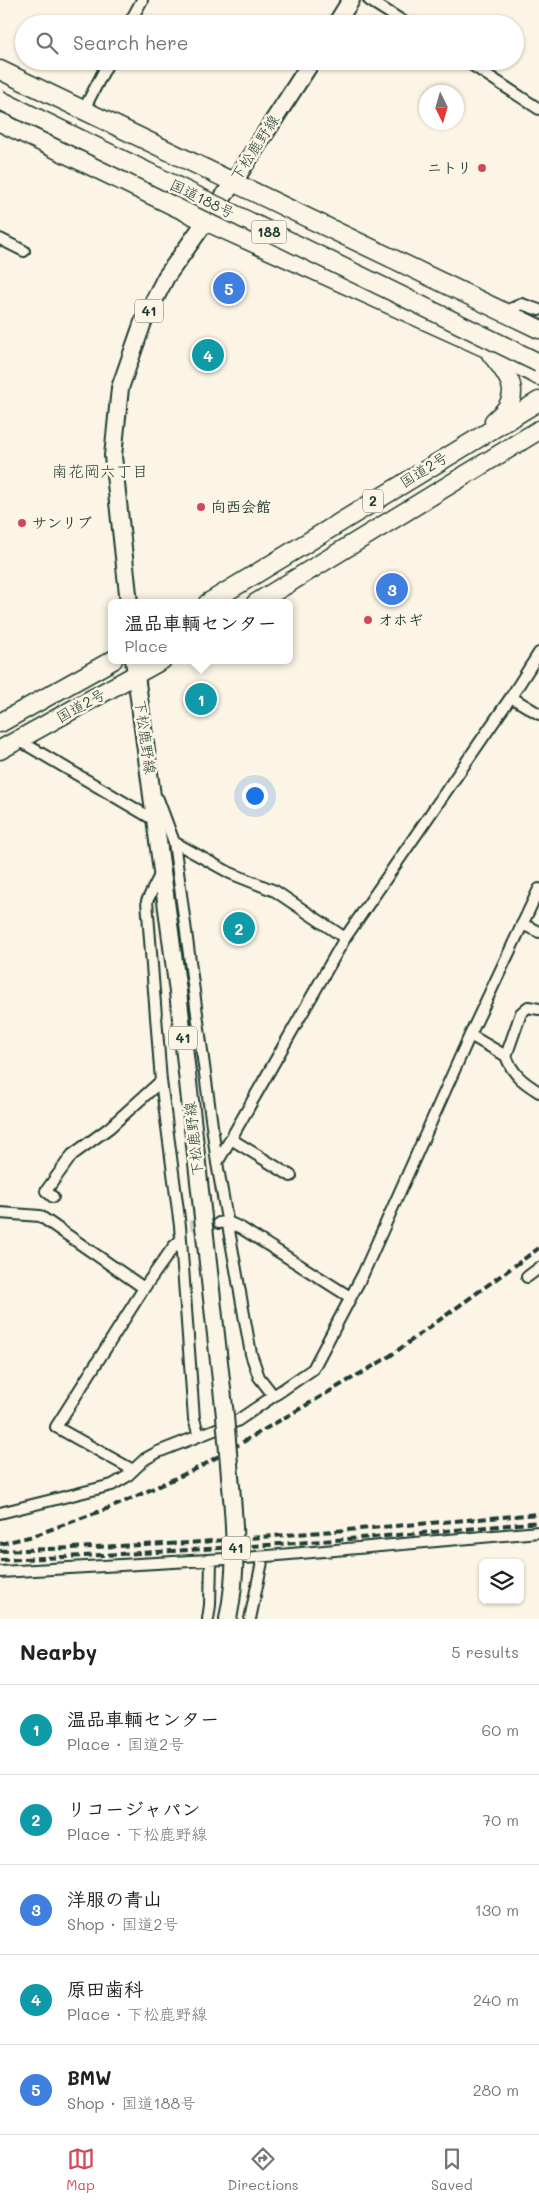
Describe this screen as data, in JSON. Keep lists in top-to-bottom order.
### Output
{
  "streets": {
    "highway": [
      "国道188号",
      "188",
      "国道2号",
      "2"
    ],
    "main road": ["下松鹿野線", "41"]
  },
  "crossings": [
    ["下松鹿野線", "国道188号"],
    ["下松鹿野線", "国道2号"],
    ["国道188号", "188"],
    ["188", "国道2号"]
  ],
  "districts": ["南花岡六丁目"],
  "places": [
    "ニトリ",
    "向西会館",
    "サンリブ",
    "オホギ"
  ],
  "north": "bottom",
  "page": {
    "search": "Search here",
    "pins": [
      "5",
      "4",
      "3",
      "1",
      "2"
    ],
    "popup": ["温品車輌センター", "Place"],
    "heading": ["Nearby", "5 results"],
    "list": [
      {
        "mark": "1",
        "name": "温品車輌センター",
        "note": "Place · 国道2号",
        "value": "60 m"
      },
      {
        "mark": "2",
        "name": "リコージャパン",
        "note": "Place · 下松鹿野線",
        "value": "70 m"
      },
      {
        "mark": "3",
        "name": "洋服の青山",
        "note": "Shop · 国道2号",
        "value": "130 m"
      },
      {
        "mark": "4",
        "name": "原田歯科",
        "note": "Place · 下松鹿野線",
        "value": "240 m"
      },
      {
        "mark": "5",
        "name": "BMW",
        "note": "Shop · 国道188号",
        "value": "280 m"
      }
    ],
    "nav": ["Map", "Directions", "Saved"]
  }
}
